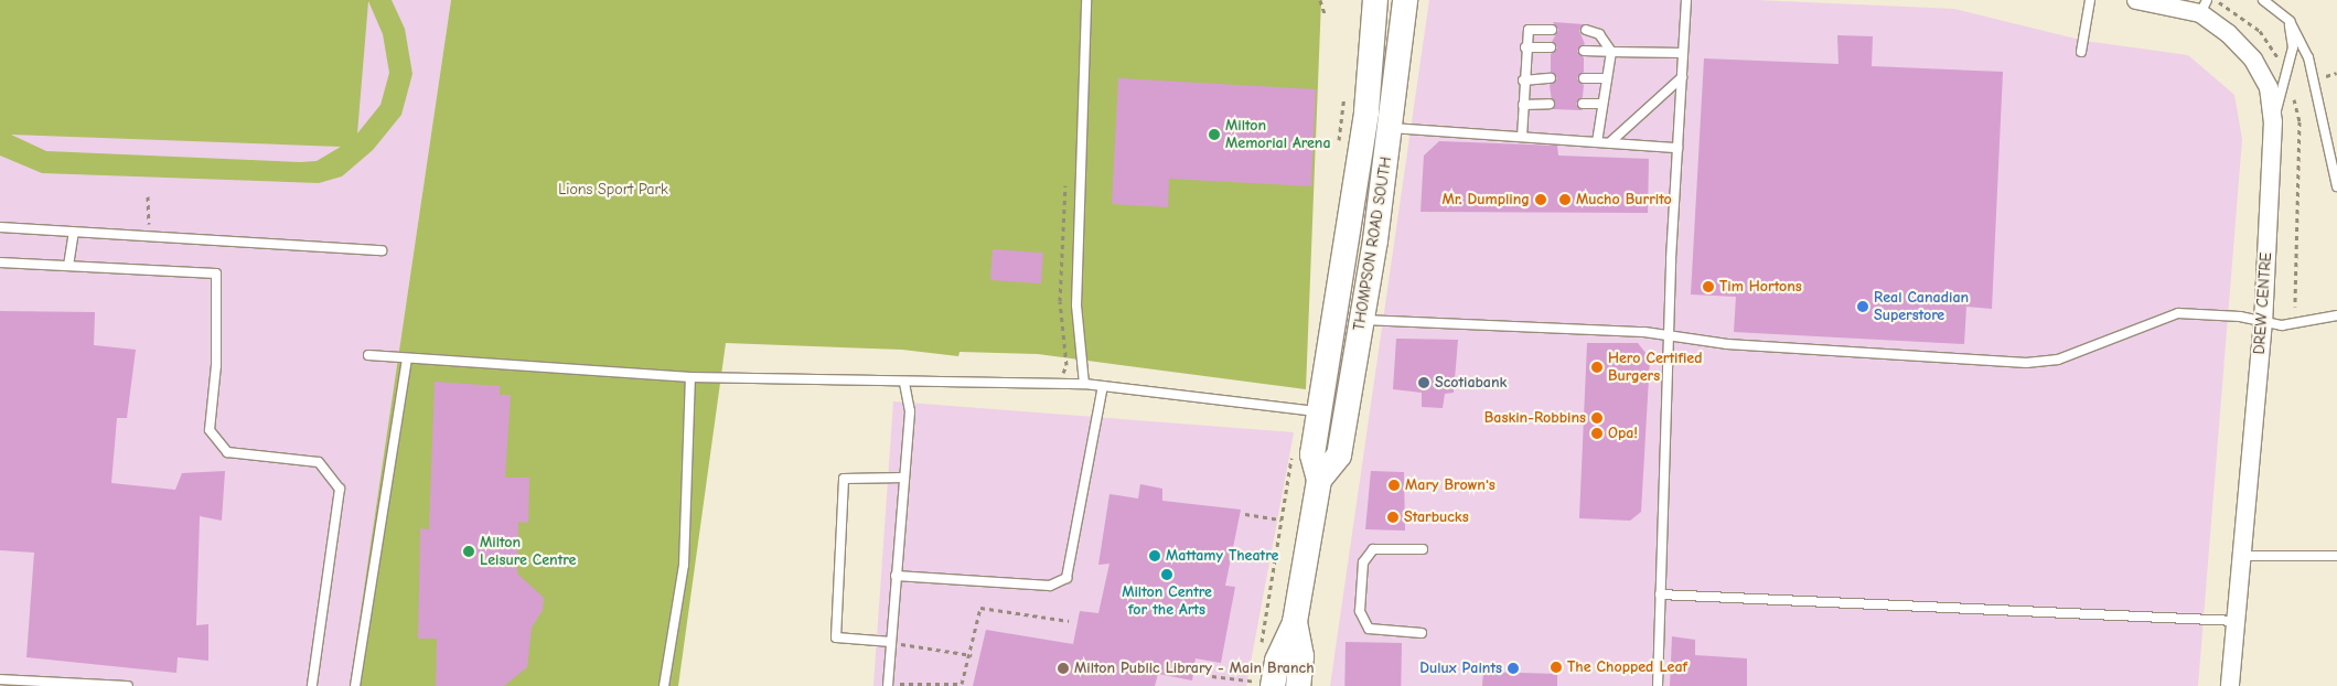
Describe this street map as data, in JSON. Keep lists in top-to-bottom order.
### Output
{
  "streets": {
    "main road": ["THOMPSON ROAD SOUTH"],
    "street": ["DREW CENTRE"]
  },
  "parks": ["Lions Sport Park"],
  "places": [
    "Milton Memorial Arena",
    "Mr. Dumpling",
    "Mucho Burrito",
    "Tim Hortons",
    "Real Canadian Superstore",
    "Hero Certified Burgers",
    "Scotiabank",
    "Baskin-Robbins",
    "Opa!",
    "Mary Brown's",
    "Starbucks",
    "Milton Leisure Centre",
    "Mattamy Theatre",
    "Milton Centre for the Arts",
    "The Chopped Leaf",
    "Milton Public Library - Main Branch",
    "Dulux Paints"
  ]
}
